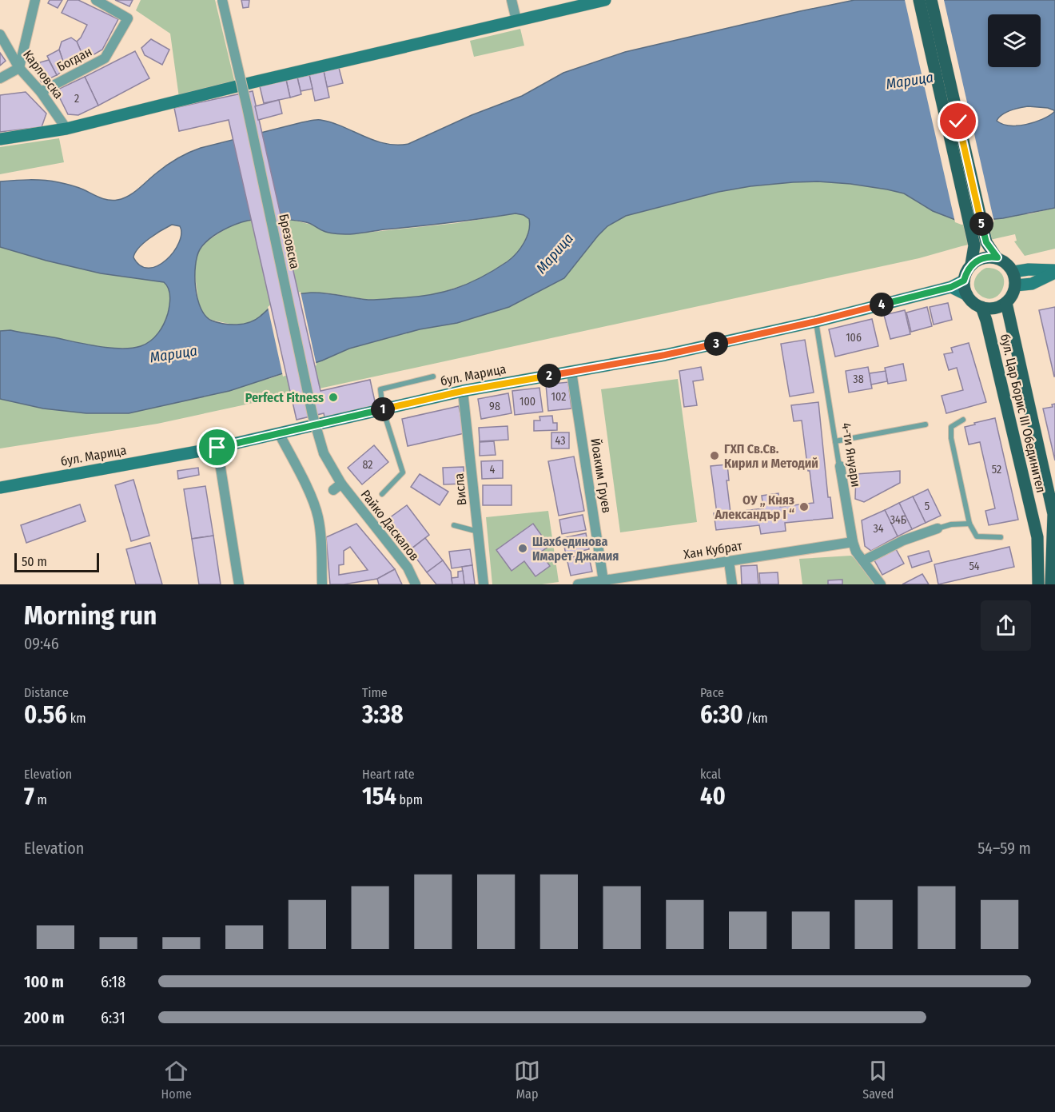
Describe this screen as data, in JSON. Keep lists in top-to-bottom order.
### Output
{
  "streets": {
    "main road": ["бул. Цар Борис III Обединител"],
    "street": [
      "Богдан",
      "Карловска",
      "Брезовска",
      "бул. Марица",
      "4-ти Януари",
      "Йоаким Груев",
      "Висла",
      "Райко Даскалов",
      "Хан Кубрат"
    ]
  },
  "crossings": [
    ["Богдан", "Карловска"],
    ["Брезовска", "Райко Даскалов"],
    ["бул. Марица", "бул. Цар Борис III Обединител"],
    ["бул. Марица", "4-ти Януари"],
    ["бул. Марица", "Йоаким Груев"],
    ["бул. Марица", "Висла"],
    ["4-ти Януари", "Хан Кубрат"],
    ["Йоаким Груев", "Хан Кубрат"]
  ],
  "water": ["Марица"],
  "places": [
    "Perfect Fitness",
    "ГХП Св.Св. Кирил и Методий",
    "ОУ „ Княз Александър I “",
    "Шахбединова Имарет Джамия"
  ],
  "house_numbers": [
    "2",
    "106",
    "38",
    "102",
    "100",
    "98",
    "43",
    "82",
    "4",
    "52",
    "5",
    "34Б",
    "34",
    "54"
  ],
  "scale_bar": "50 m",
  "page": {
    "pins": [
      "5",
      "4",
      "3",
      "2",
      "1"
    ],
    "scale": "50 m",
    "heading": ["Morning run", "09:46"],
    "stats": [
      ["Distance", "0.56 km"],
      ["Time", "3:38"],
      ["Pace", "6:30 /km"],
      ["Elevation", "7 m"],
      ["Heart rate", "154 bpm"],
      ["kcal", "40"]
    ],
    "chart": ["Elevation", "54–59 m"],
    "list": [
      {
        "name": "100 m",
        "note": "6:18"
      },
      {
        "name": "200 m",
        "note": "6:31"
      }
    ],
    "tabs": ["Home", "Map", "Saved"]
  }
}
